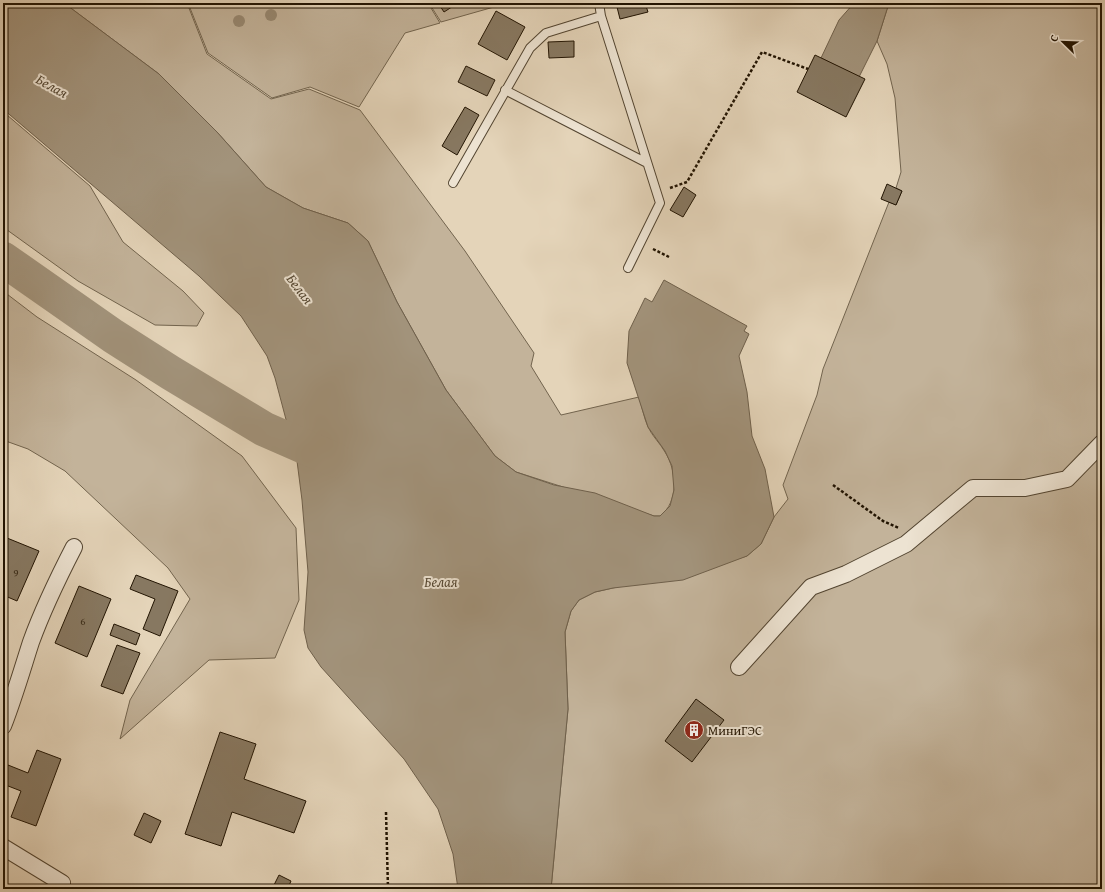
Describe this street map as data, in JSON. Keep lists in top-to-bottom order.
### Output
{
  "water": ["Белая"],
  "places": {
    "building": ["МиниГЭС"]
  },
  "house_numbers": ["9", "6"],
  "north": "top left"
}
